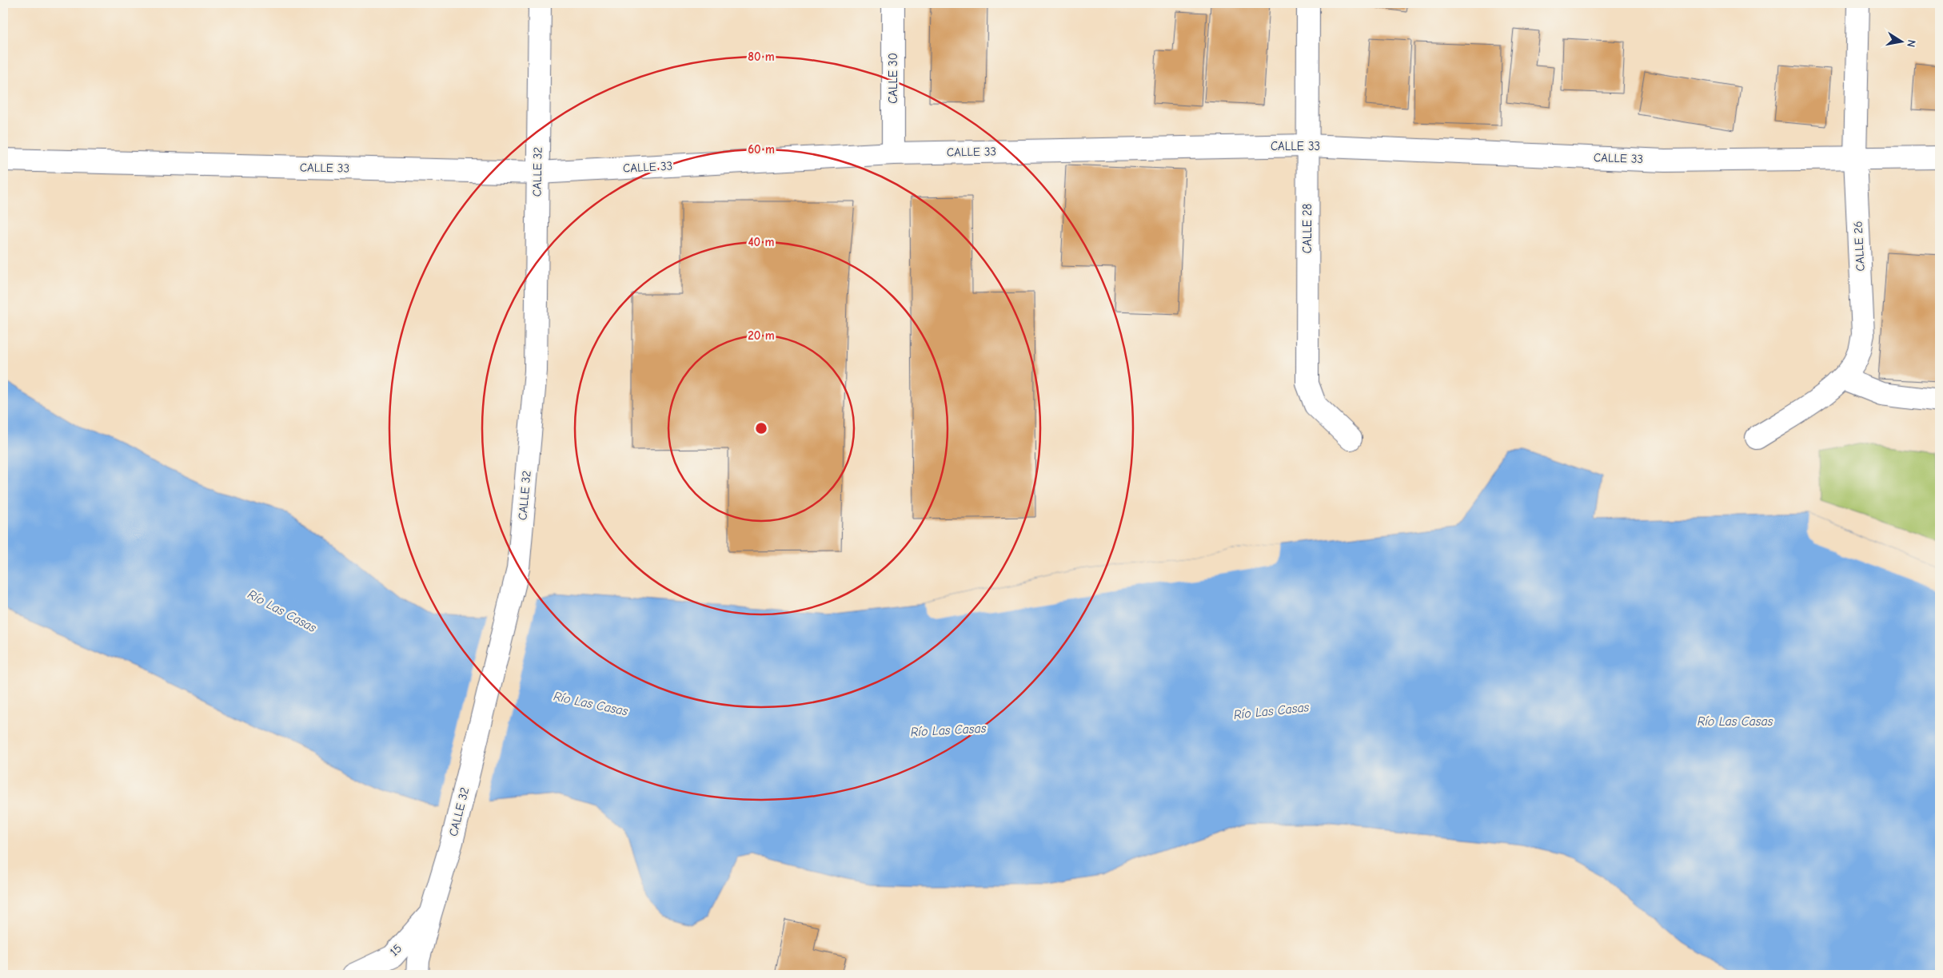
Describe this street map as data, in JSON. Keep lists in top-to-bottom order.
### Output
{
  "streets": {
    "street": [
      "CALLE 30",
      "CALLE 33",
      "CALLE 32",
      "CALLE 28",
      "CALLE 26",
      "15"
    ]
  },
  "crossings": [
    ["CALLE 30", "CALLE 33"],
    ["CALLE 33", "CALLE 32"],
    ["CALLE 33", "CALLE 28"],
    ["CALLE 33", "CALLE 26"],
    ["CALLE 32", "15"]
  ],
  "water": ["Río Las Casas"],
  "north": "right",
  "rings": [
    "80 m",
    "60 m",
    "40 m",
    "20 m"
  ]
}
